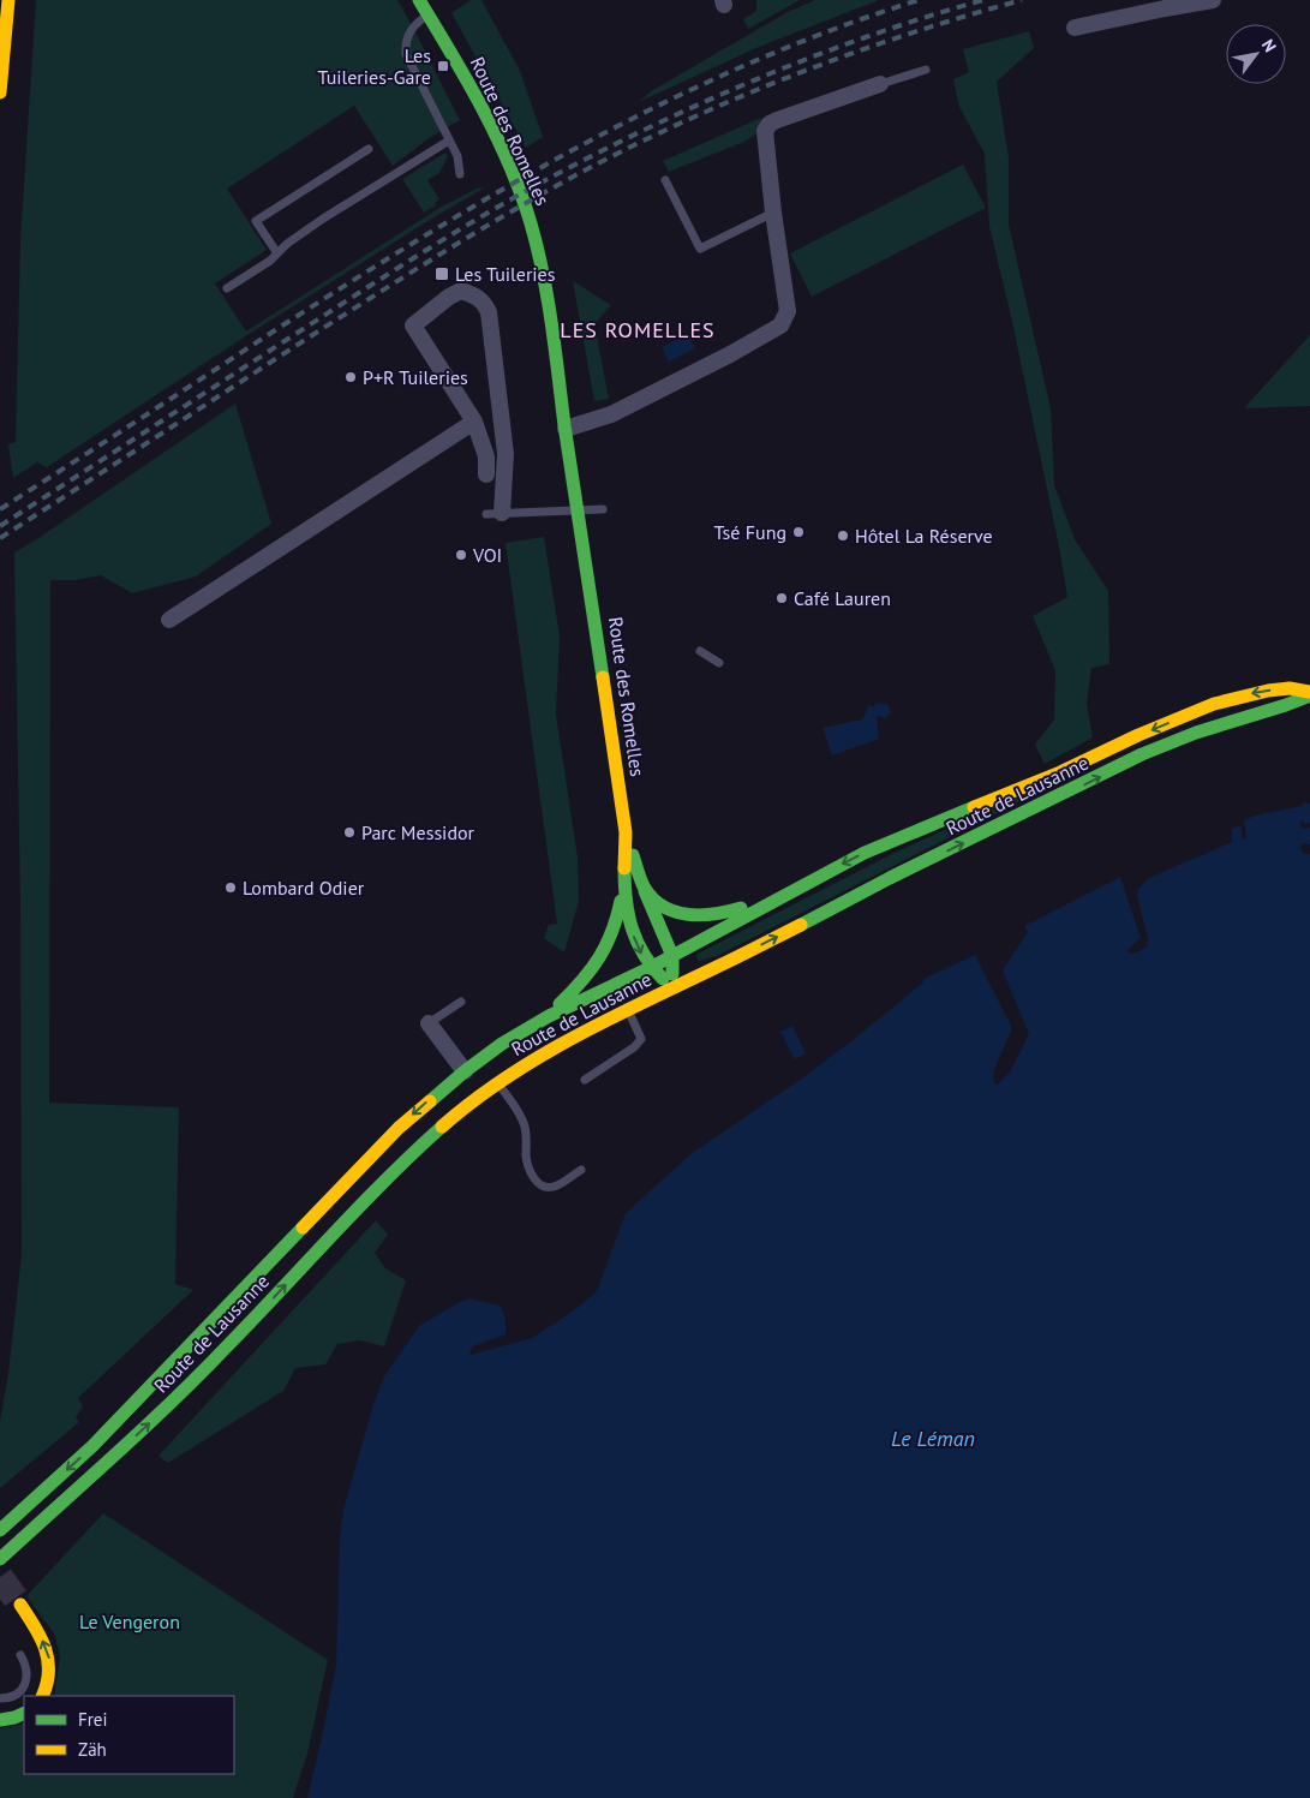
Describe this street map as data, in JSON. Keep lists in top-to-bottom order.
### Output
{
  "streets": {
    "main road": ["Route des Romelles", "Route de Lausanne"]
  },
  "crossings": [
    ["Route des Romelles", "Route de Lausanne"]
  ],
  "districts": ["LES ROMELLES"],
  "water": ["Le Léman"],
  "parks": ["Le Vengeron"],
  "places": {
    "transit": ["Les Tuileries-Gare", "Les Tuileries"],
    "other": [
      "P+R Tuileries",
      "Tsé Fung",
      "Hôtel La Réserve",
      "VOI",
      "Café Lauren",
      "Parc Messidor",
      "Lombard Odier"
    ]
  },
  "legend": ["Frei", "Zäh"],
  "north": "top right"
}
